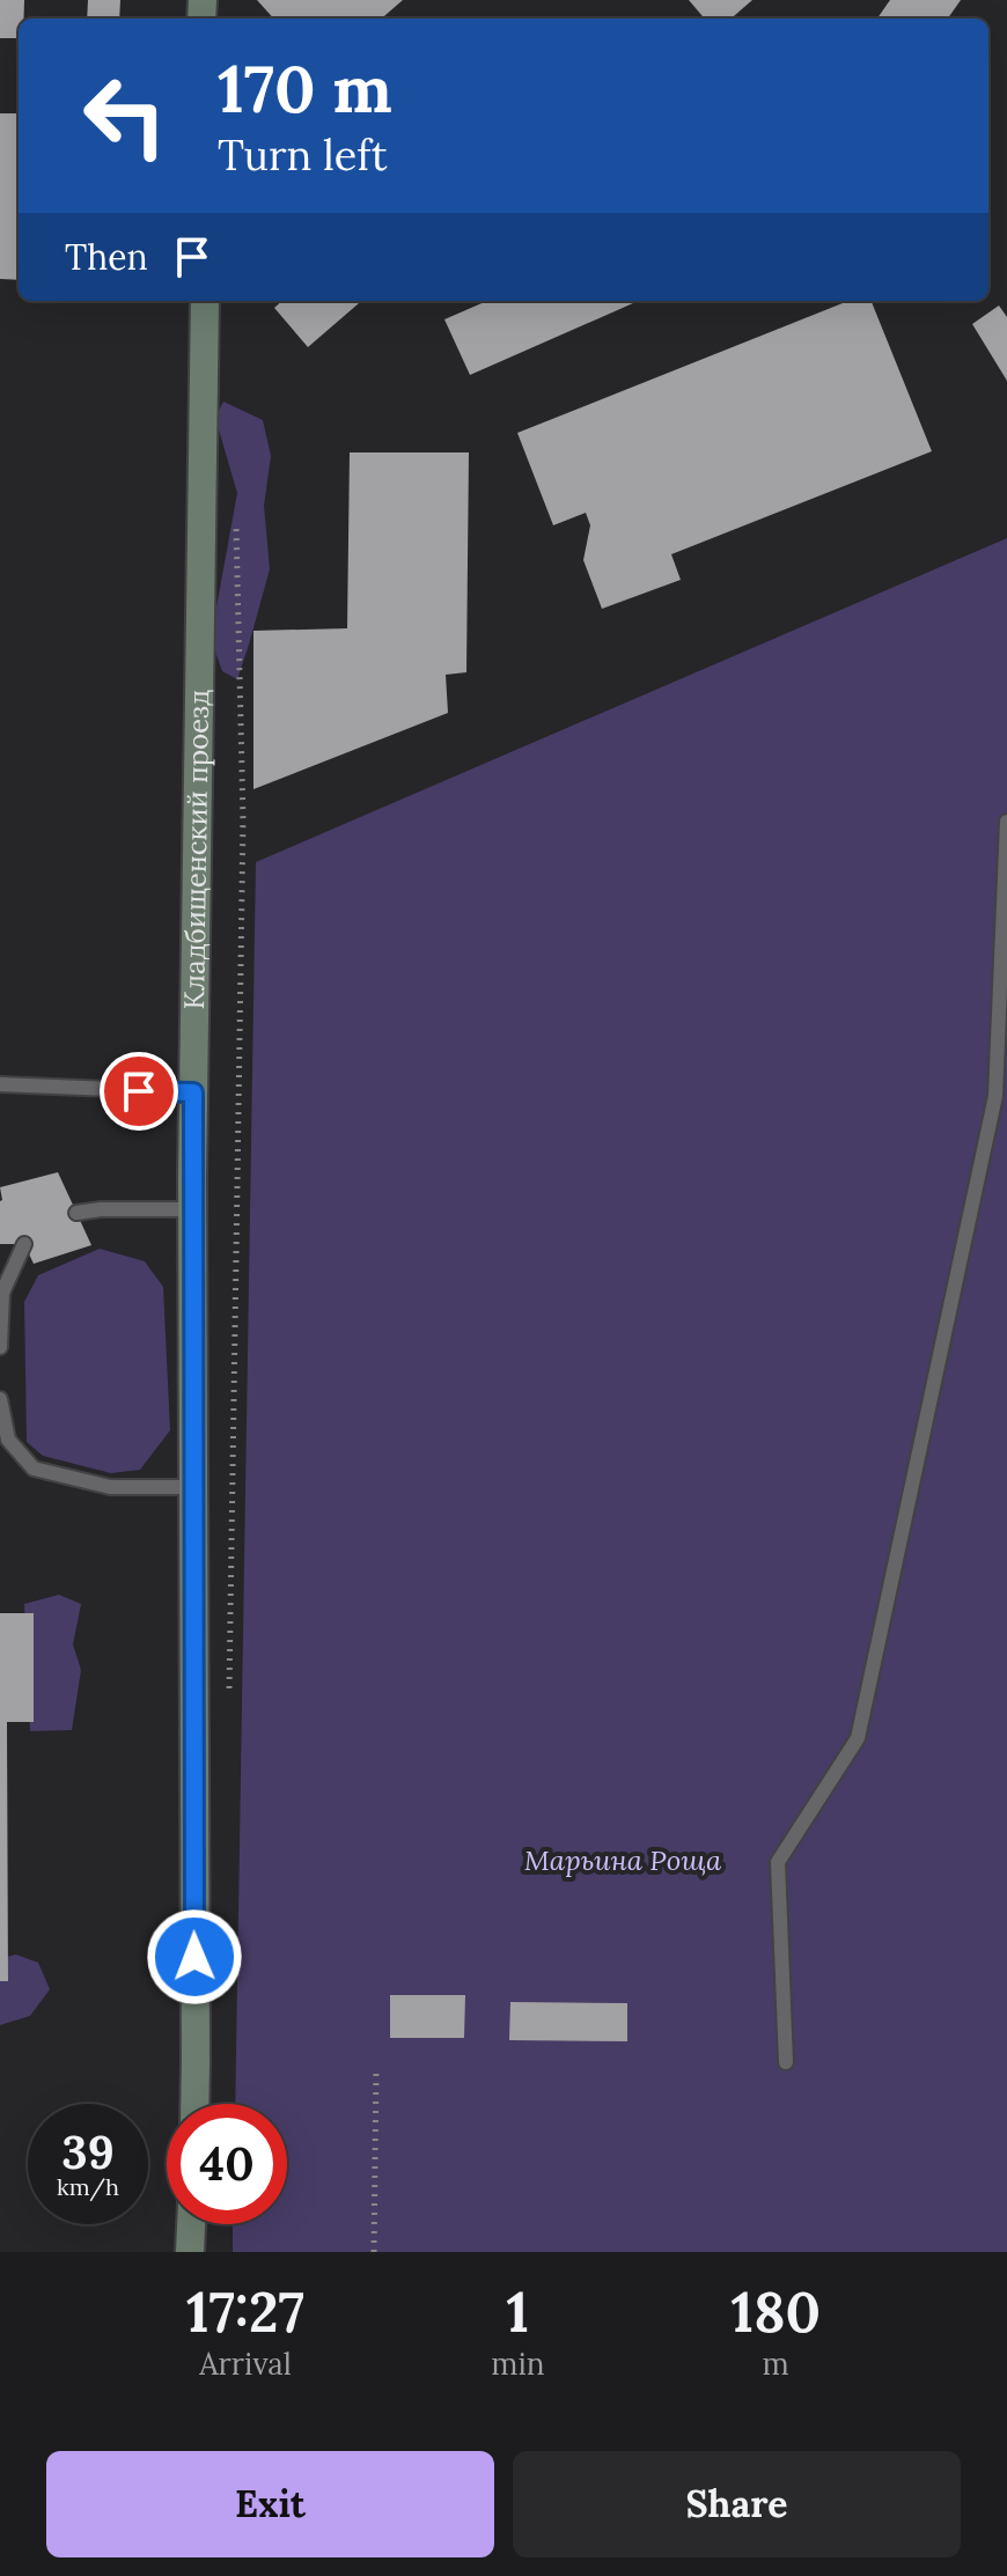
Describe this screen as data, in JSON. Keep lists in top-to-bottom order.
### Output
{
  "streets": {
    "street": ["Кладбищенский проезд"]
  },
  "parks": ["Марьина Роща"],
  "page": {
    "turn": ["170 m", "Turn left"],
    "then": "Then",
    "speed": "39 km/h",
    "limit": "40",
    "eta": [
      "17:27",
      "Arrival",
      "1",
      "min",
      "180",
      "m"
    ],
    "buttons": ["Exit", "Share"]
  }
}
